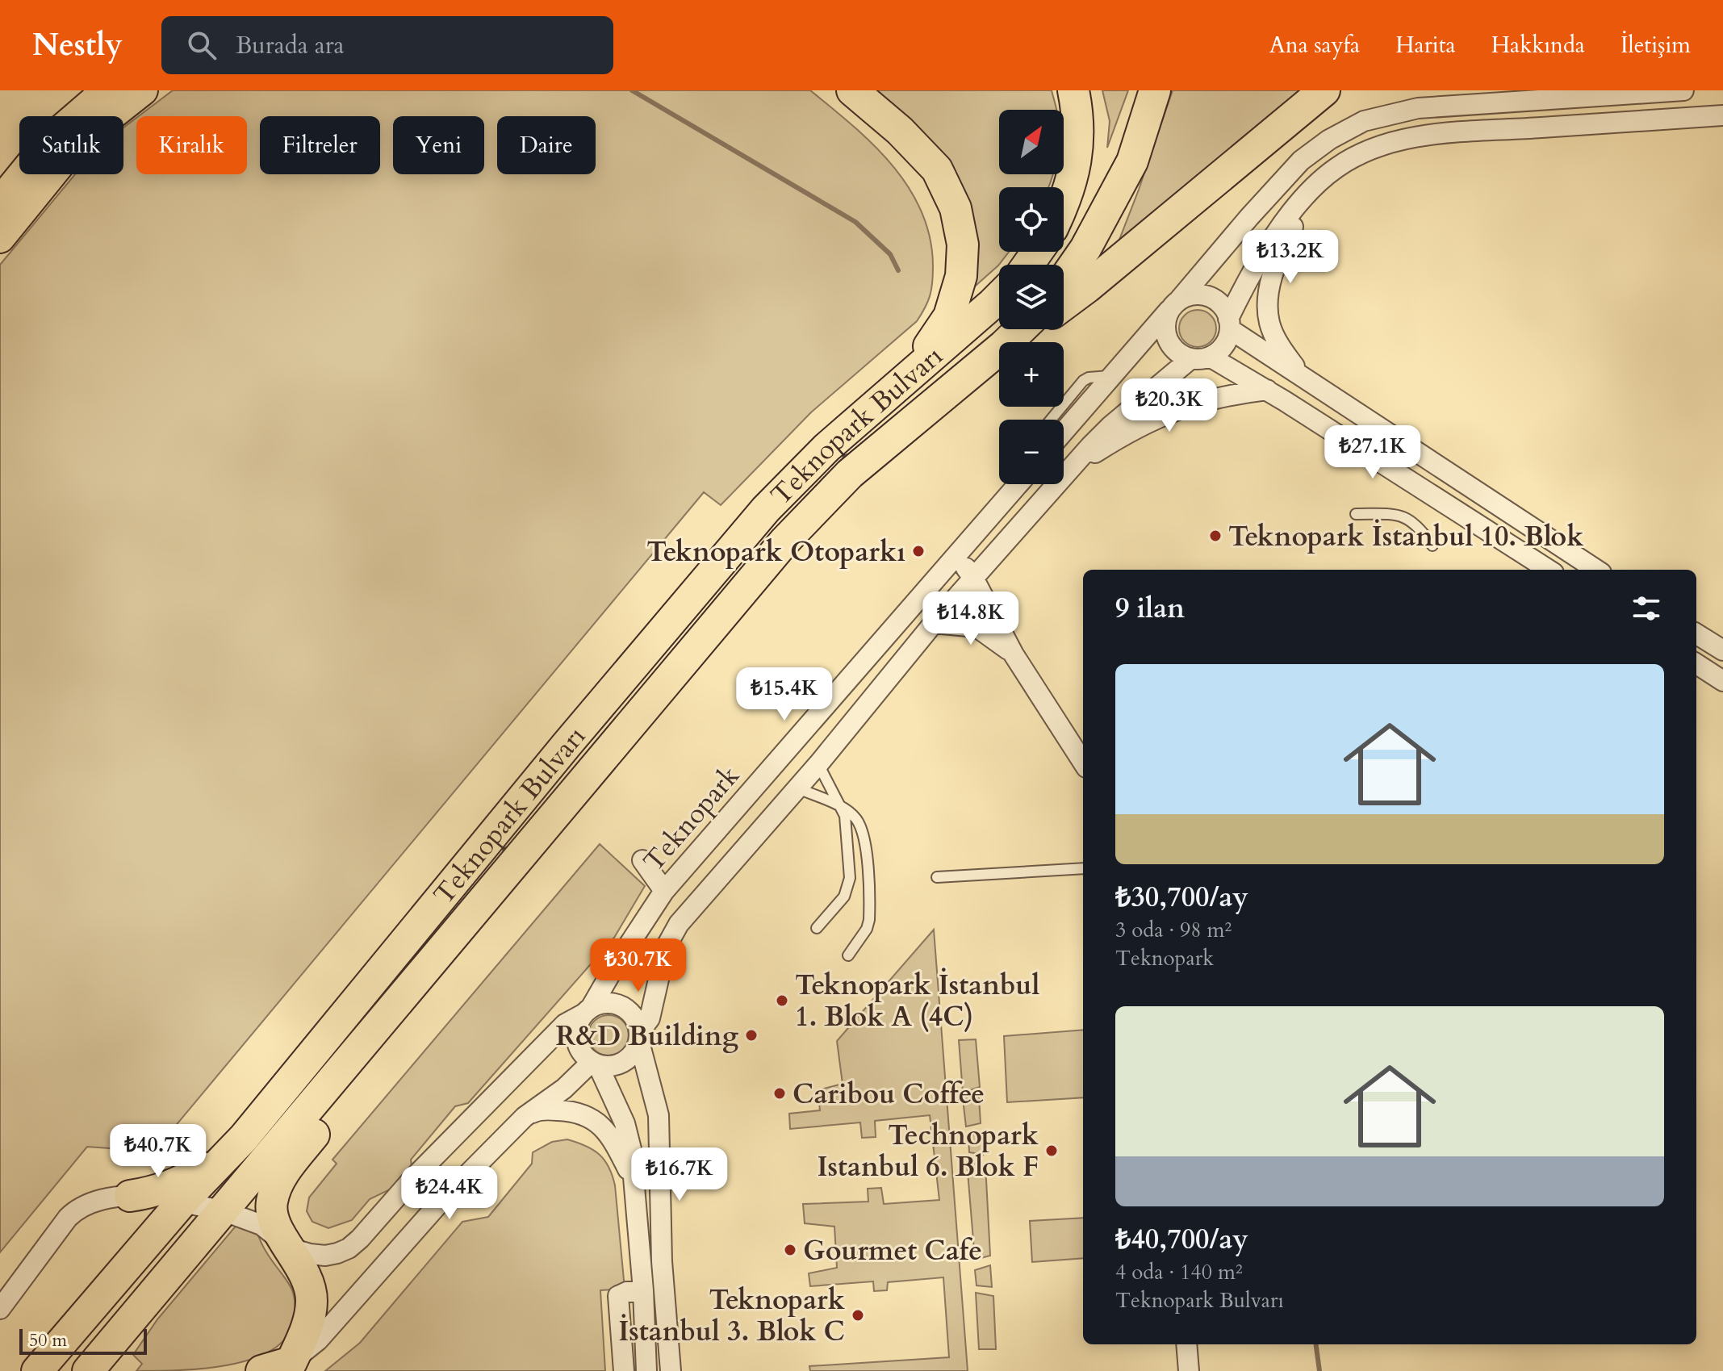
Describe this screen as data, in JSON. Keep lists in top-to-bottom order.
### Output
{
  "streets": {
    "highway": ["Teknopark Bulvarı"],
    "street": ["Teknopark"]
  },
  "places": [
    "Teknopark İstanbul 10. Blok",
    "Teknopark Otoparkı",
    "Teknopark İstanbul 1. Blok A (4C)",
    "R&D Building",
    "Caribou Coffee",
    "Technopark Istanbul 6. Blok F",
    "Gourmet Cafe",
    "Teknopark İstanbul 3. Blok C"
  ],
  "scale_bar": "50 m",
  "north": "top right",
  "page": {
    "header": "Nestly",
    "search": "Burada ara",
    "nav": [
      "Ana sayfa",
      "Harita",
      "Hakkında",
      "İletişim"
    ],
    "map_buttons": ["+", "−"],
    "chip": [
      "Satılık",
      "Kiralık",
      "Filtreler",
      "Yeni",
      "Daire"
    ],
    "price": [
      "₺13.2K",
      "₺20.3K",
      "₺27.1K",
      "₺14.8K",
      "₺15.4K",
      "₺30.7K",
      "₺40.7K",
      "₺16.7K",
      "₺24.4K"
    ],
    "heading": "9 ilan",
    "list": [
      {
        "name": "₺30,700/ay",
        "note": "3 oda · 98 m² · Teknopark"
      },
      {
        "name": "₺40,700/ay",
        "note": "4 oda · 140 m² · Teknopark Bulvarı"
      }
    ],
    "scale": "50 m"
  }
}
